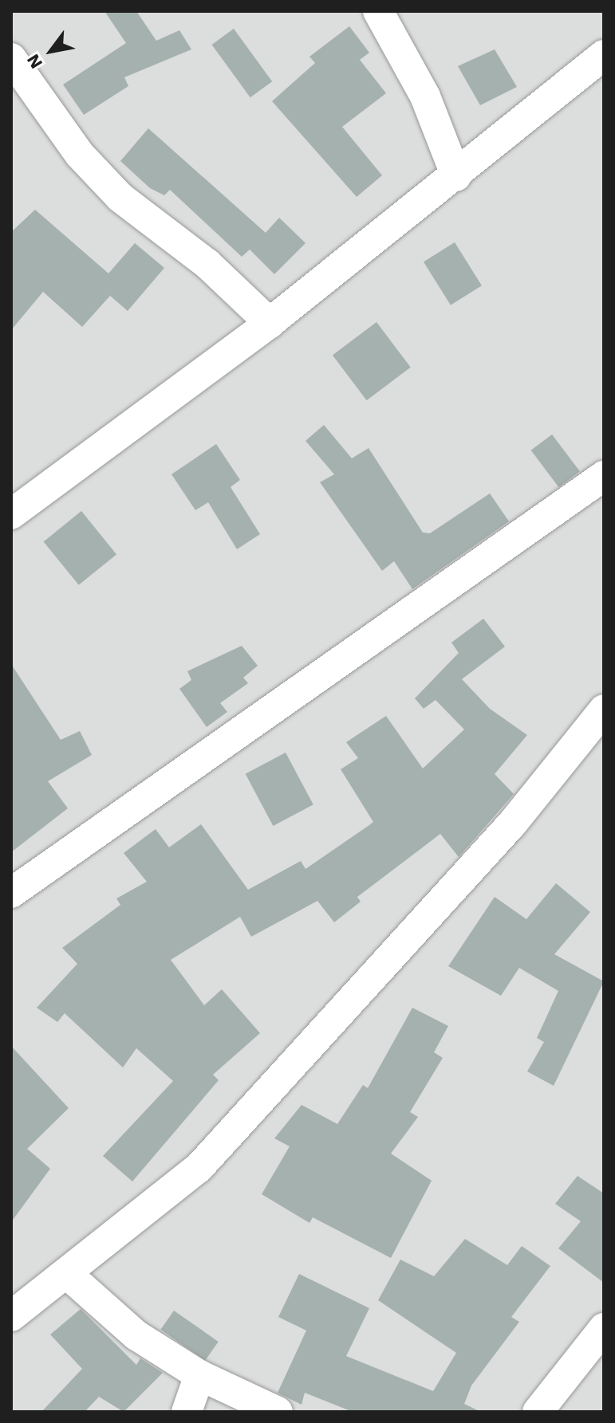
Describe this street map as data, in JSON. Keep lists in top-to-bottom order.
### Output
{
  "north": "bottom left"
}
